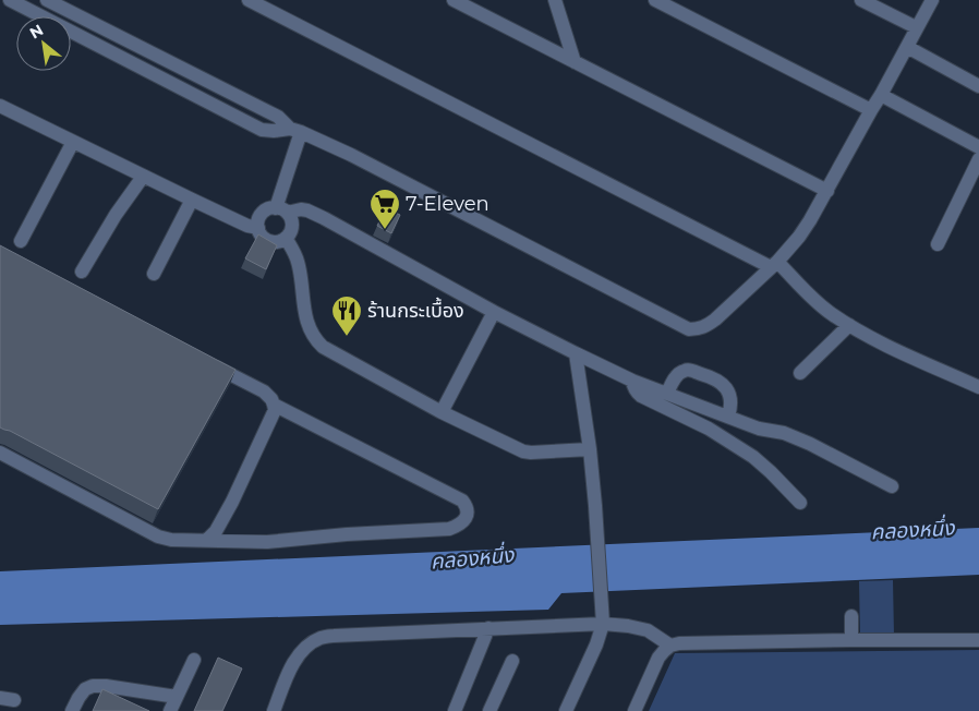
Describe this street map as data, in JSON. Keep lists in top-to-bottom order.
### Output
{
  "water": ["คลองหนึ่ง"],
  "places": {
    "supermarket": ["7-Eleven"],
    "restaurant": ["ร้านกระเบื้อง"]
  },
  "north": "top left"
}
